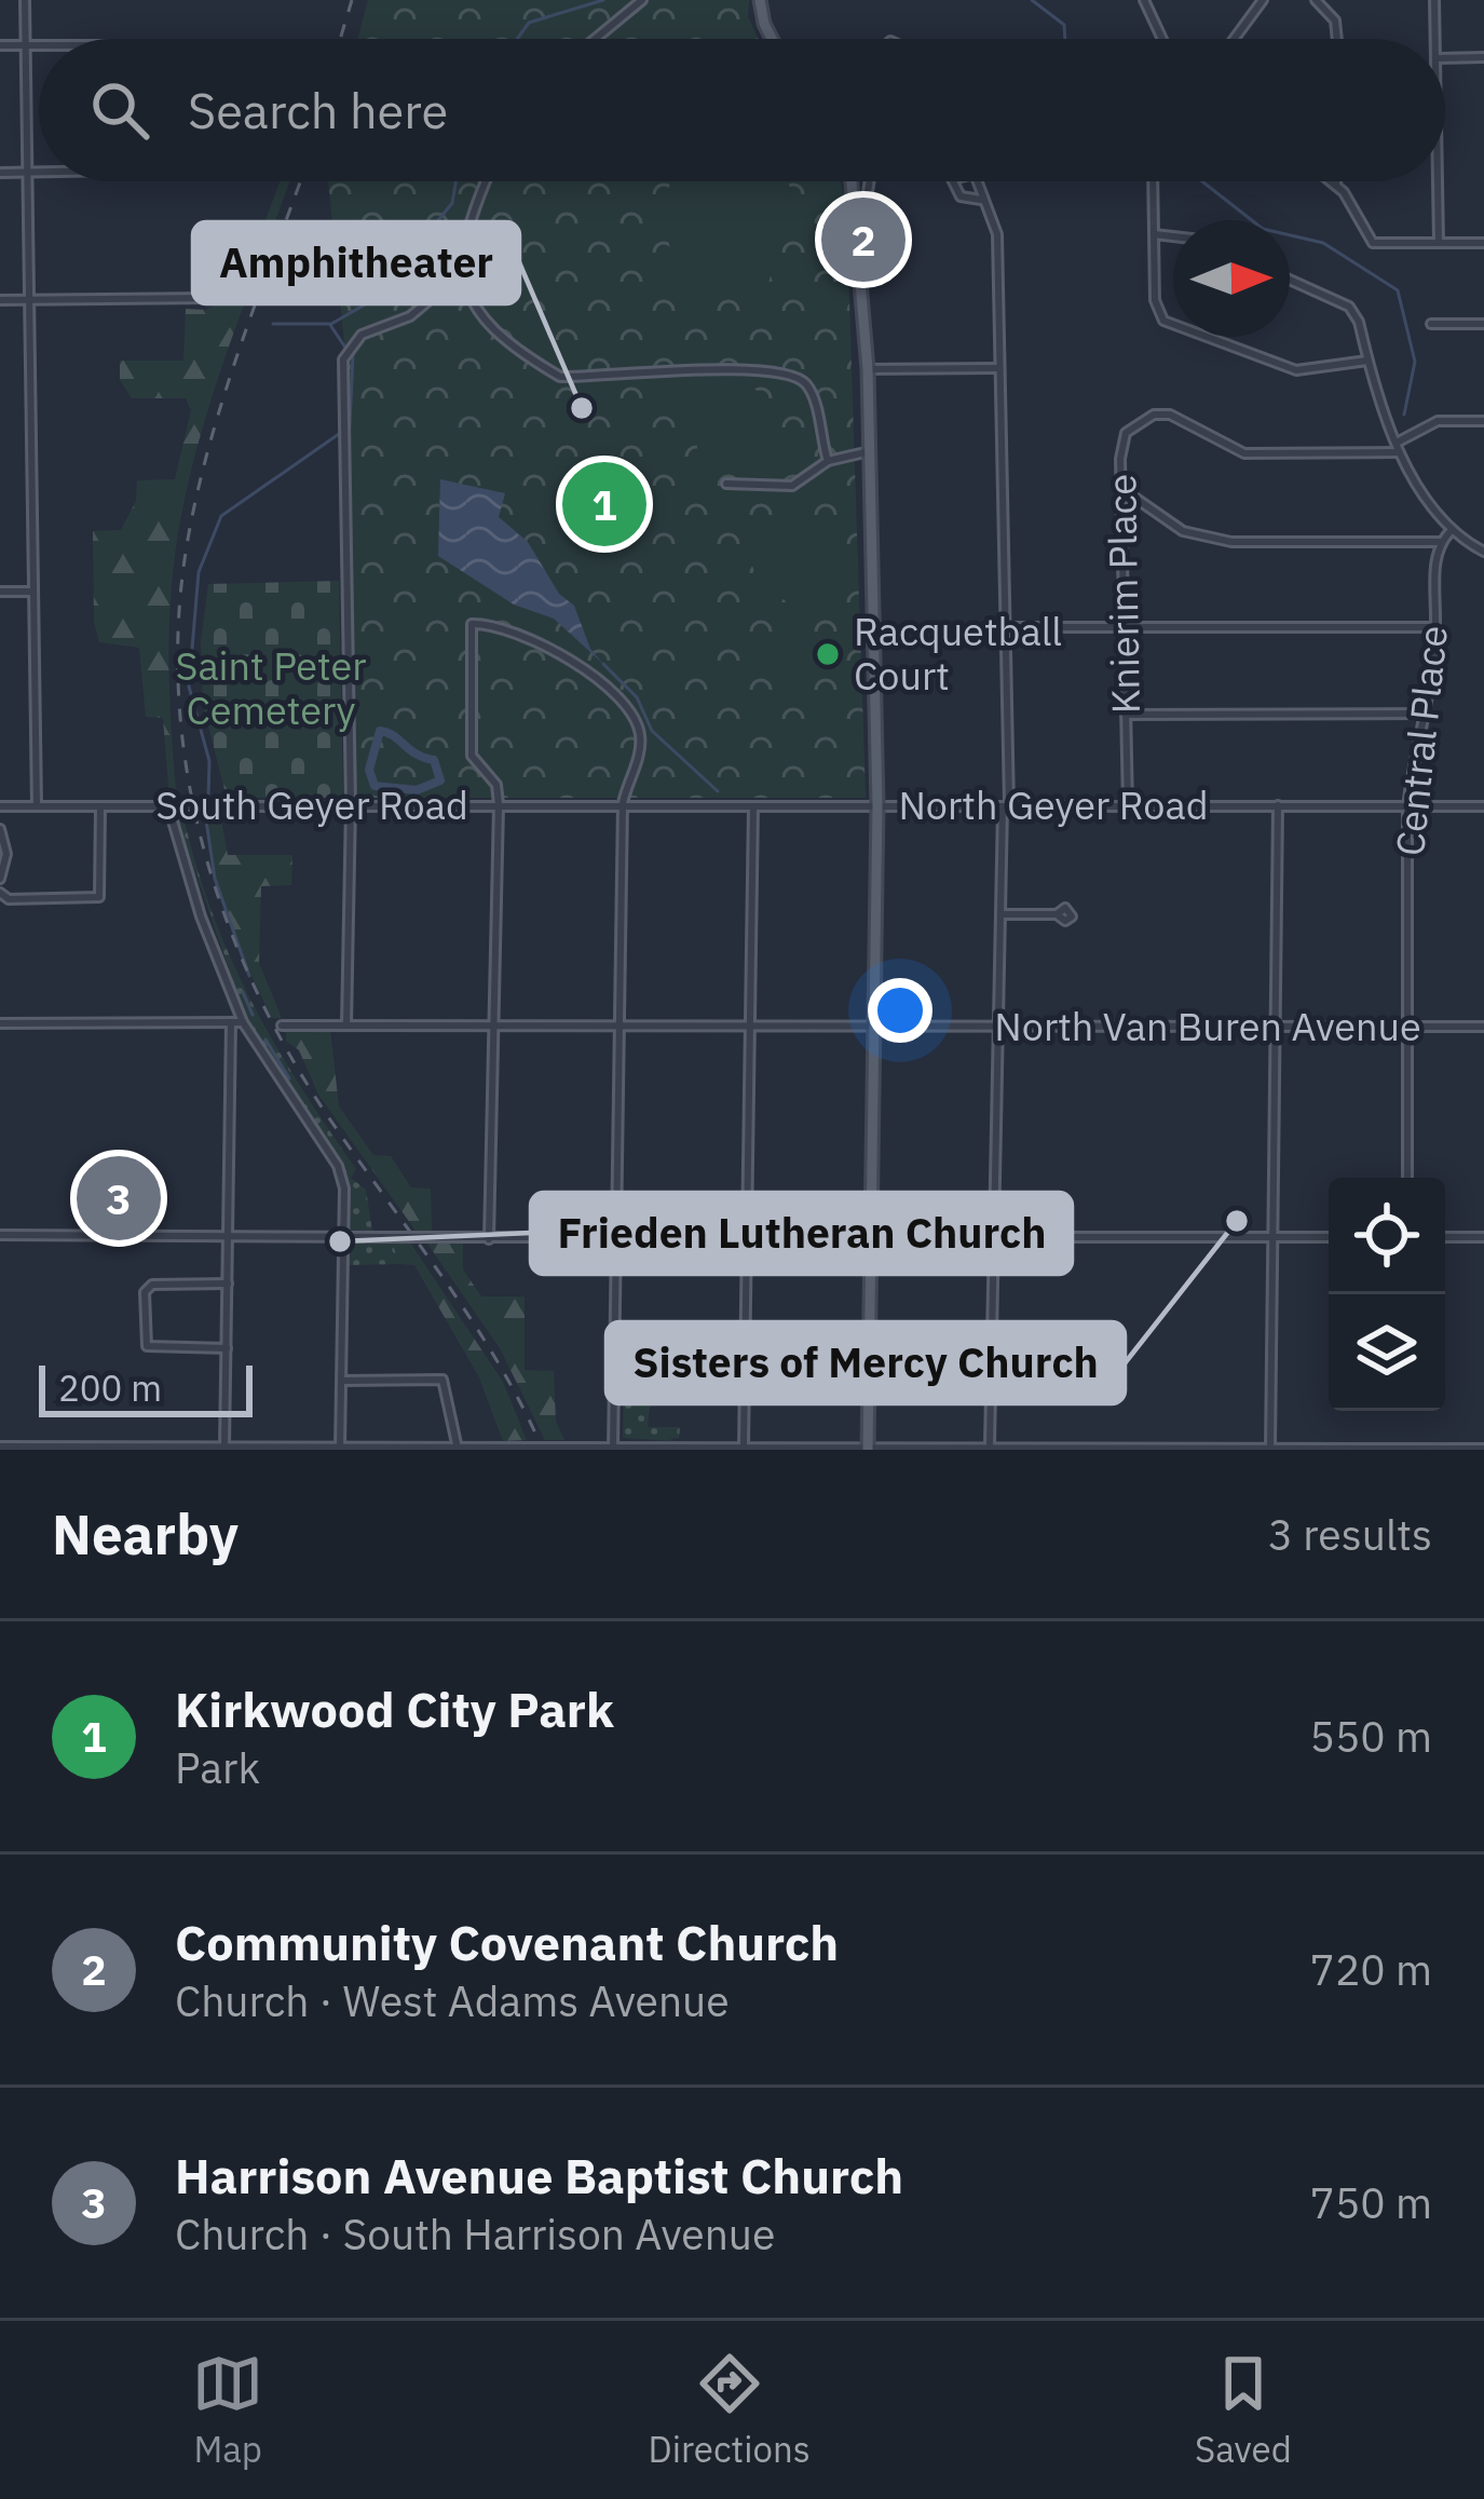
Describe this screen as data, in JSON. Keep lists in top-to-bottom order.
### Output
{
  "streets": {
    "street": [
      "Knierim Place",
      "Central Place",
      "South Geyer Road",
      "North Geyer Road",
      "North Van Buren Avenue"
    ]
  },
  "crossings": [
    ["Knierim Place", "North Geyer Road"],
    ["Central Place", "North Geyer Road"],
    ["Central Place", "North Van Buren Avenue"],
    ["South Geyer Road", "North Geyer Road"]
  ],
  "parks": ["Saint Peter Cemetery"],
  "places": [
    "Amphitheater",
    "Racquetball Court",
    "Sisters of Mercy Church",
    "Frieden Lutheran Church"
  ],
  "scale_bar": "200 m",
  "north": "right",
  "page": {
    "search": "Search here",
    "pins": ["2", "1", "3"],
    "scale": "200 m",
    "heading": ["Nearby", "3 results"],
    "list": [
      {
        "mark": "1",
        "name": "Kirkwood City Park",
        "note": "Park",
        "value": "550 m"
      },
      {
        "mark": "2",
        "name": "Community Covenant Church",
        "note": "Church · West Adams Avenue",
        "value": "720 m"
      },
      {
        "mark": "3",
        "name": "Harrison Avenue Baptist Church",
        "note": "Church · South Harrison Avenue",
        "value": "750 m"
      }
    ],
    "nav": ["Map", "Directions", "Saved"]
  }
}
